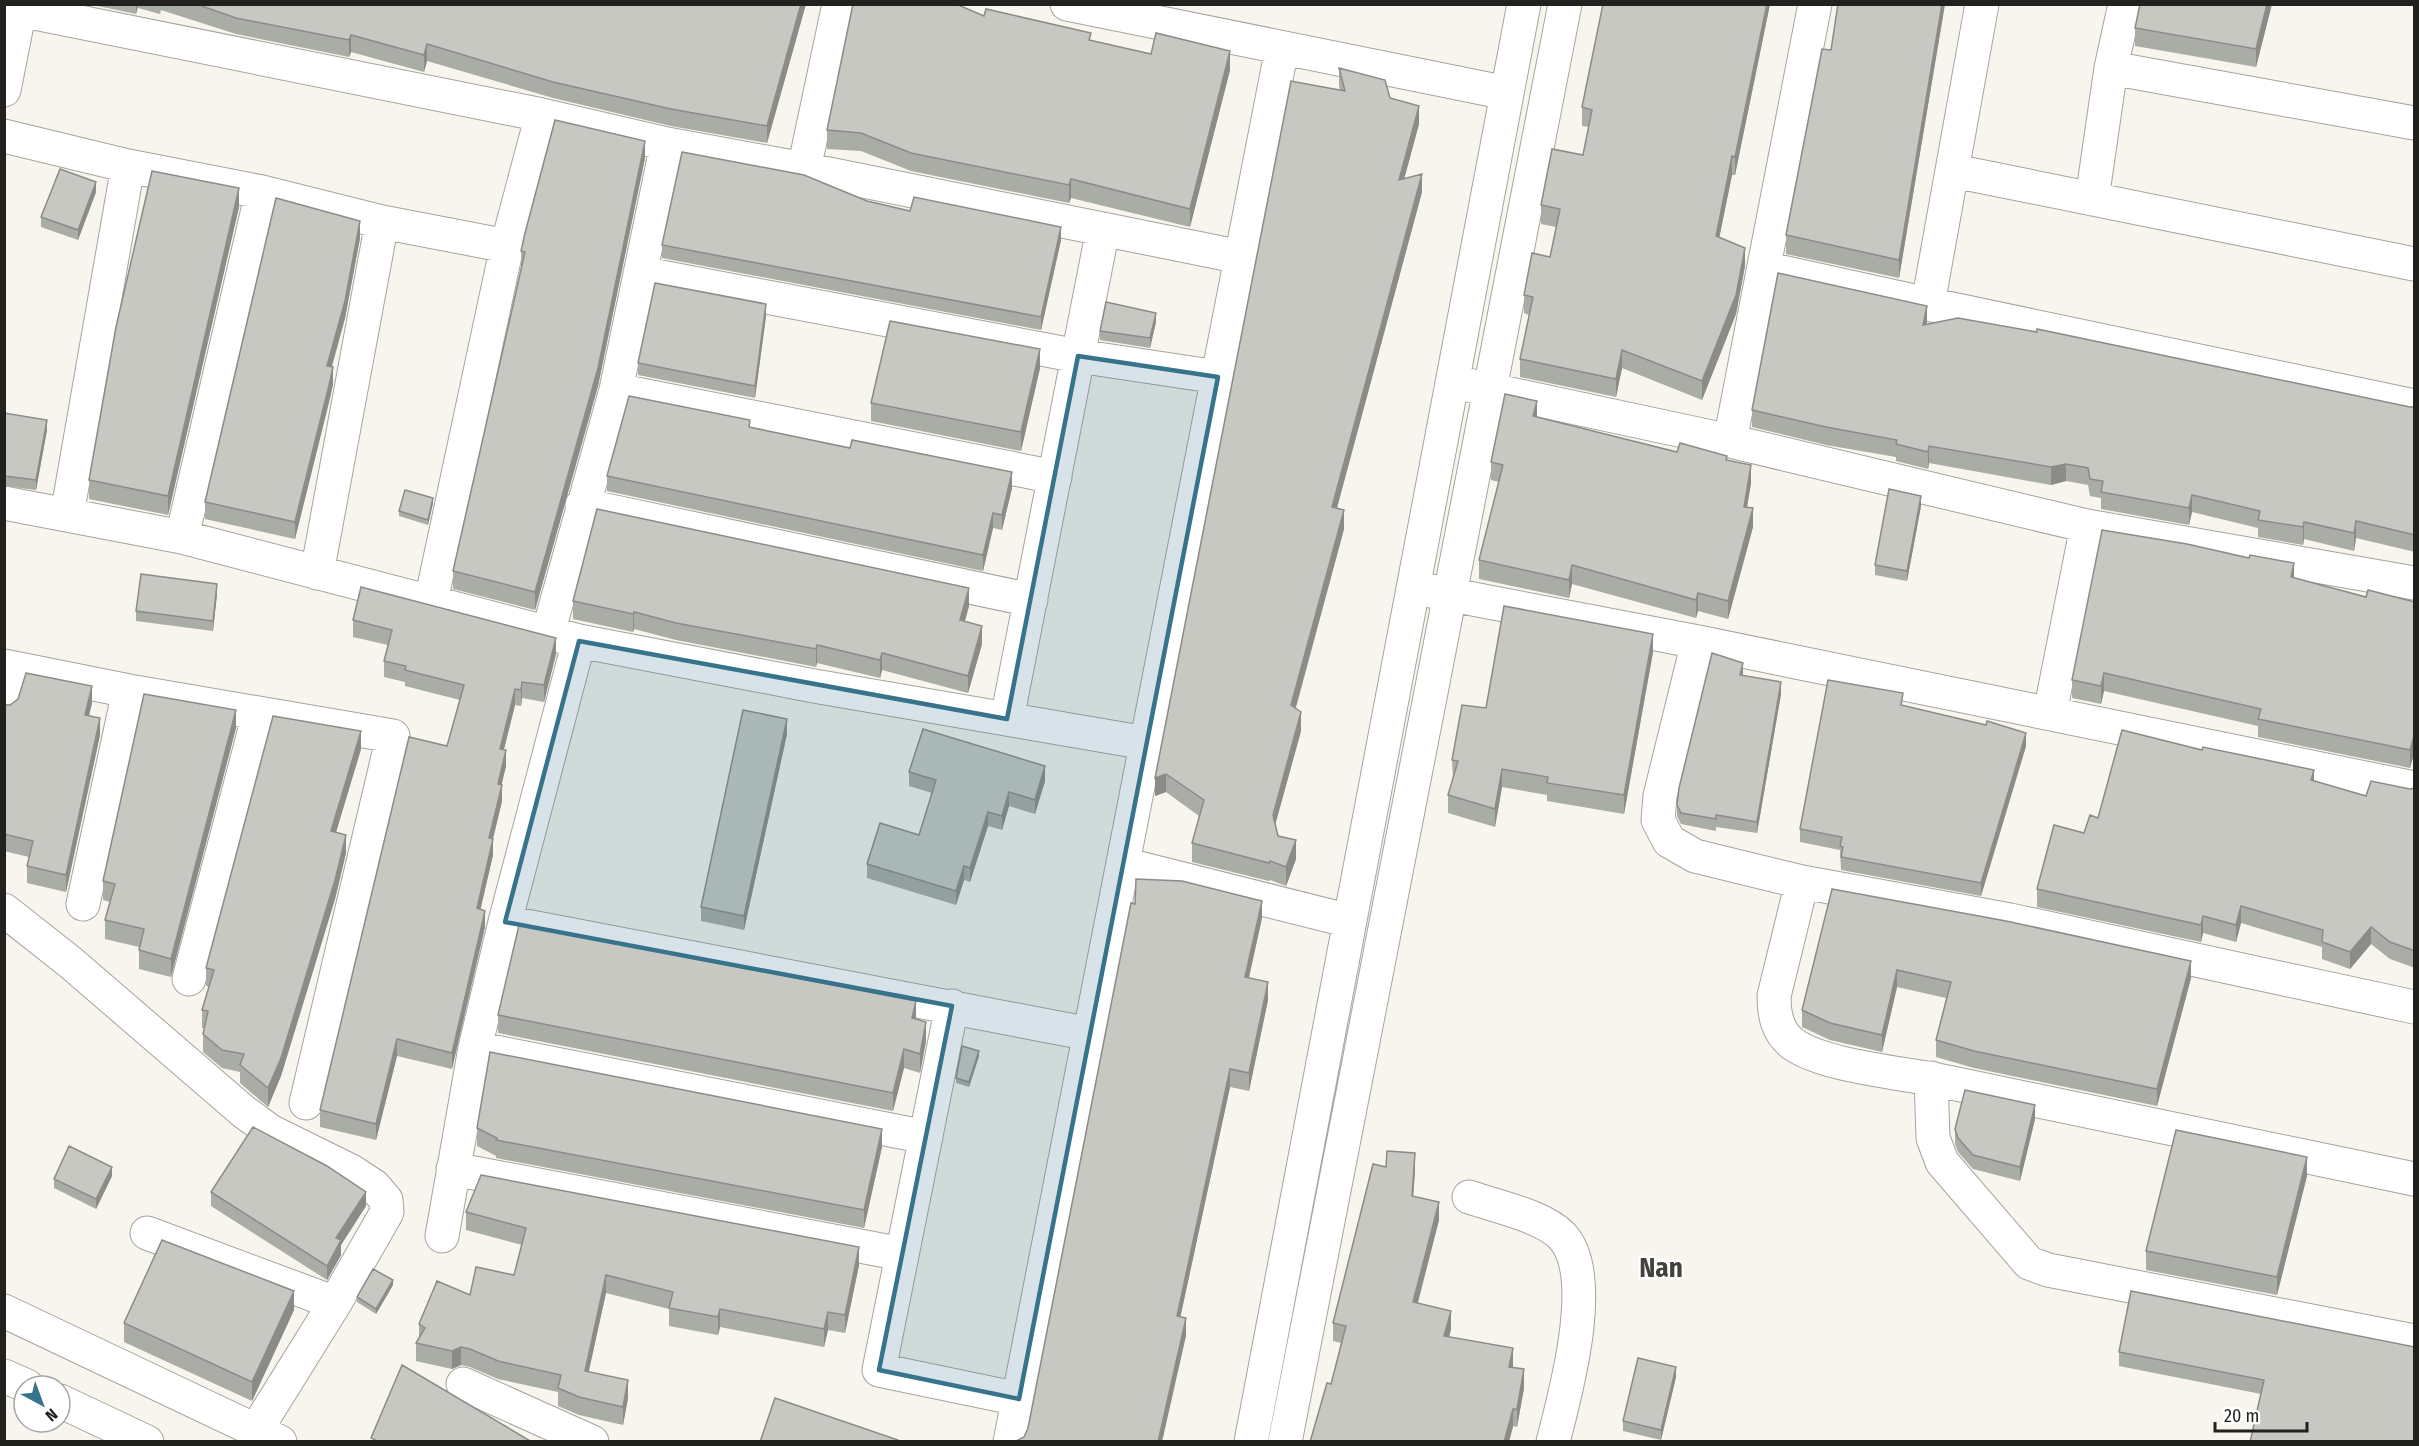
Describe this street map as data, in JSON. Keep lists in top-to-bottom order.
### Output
{
  "districts": ["Nan"],
  "scale_bar": "20 m",
  "north": "bottom right"
}
